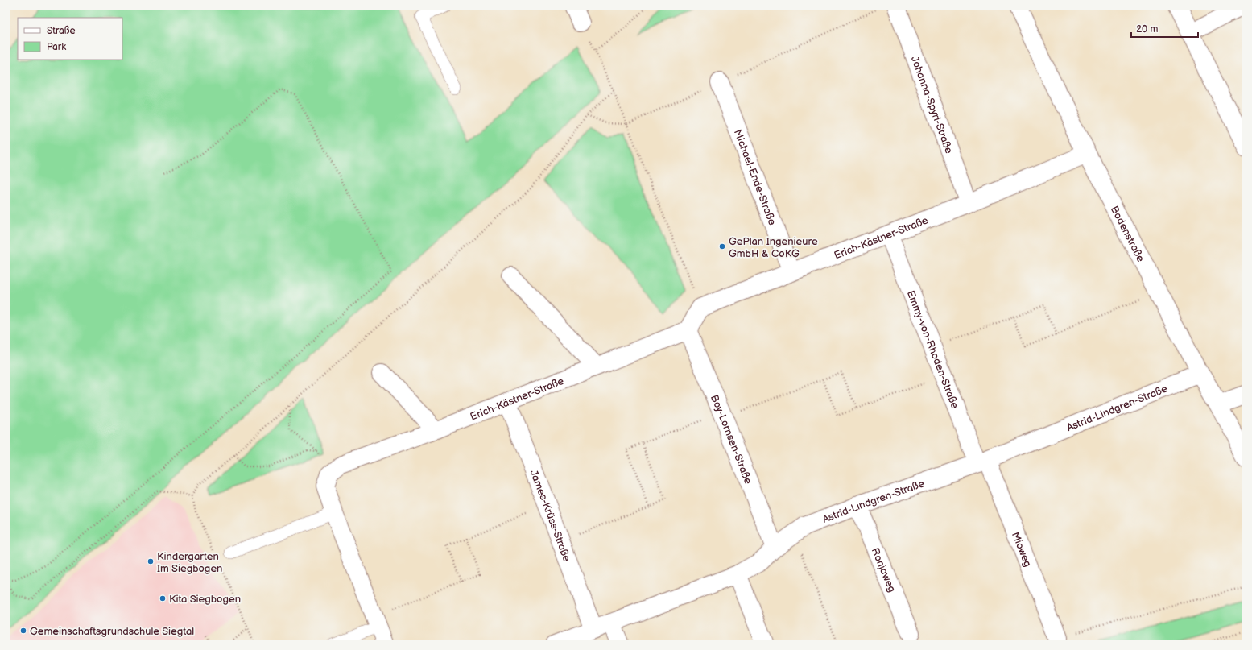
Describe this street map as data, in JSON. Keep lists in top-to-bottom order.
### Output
{
  "streets": {
    "street": [
      "Johanna-Spyri-Straße",
      "Michael-Ende-Straße",
      "Bodenstraße",
      "Erich-Kästner-Straße",
      "Emmy-von-Rhoden-Straße",
      "Astrid-Lindgren-Straße",
      "Boy-Lornsen-Straße",
      "James-Krüss-Straße",
      "Mioweg",
      "Ronjaweg"
    ]
  },
  "crossings": [
    ["Johanna-Spyri-Straße", "Erich-Kästner-Straße"],
    ["Michael-Ende-Straße", "Erich-Kästner-Straße"],
    ["Bodenstraße", "Erich-Kästner-Straße"],
    ["Bodenstraße", "Astrid-Lindgren-Straße"],
    ["Erich-Kästner-Straße", "Emmy-von-Rhoden-Straße"],
    ["Erich-Kästner-Straße", "Boy-Lornsen-Straße"],
    ["Erich-Kästner-Straße", "James-Krüss-Straße"],
    ["Emmy-von-Rhoden-Straße", "Astrid-Lindgren-Straße"],
    ["Emmy-von-Rhoden-Straße", "Mioweg"],
    ["Astrid-Lindgren-Straße", "Boy-Lornsen-Straße"],
    ["Astrid-Lindgren-Straße", "James-Krüss-Straße"],
    ["Astrid-Lindgren-Straße", "Mioweg"],
    ["Astrid-Lindgren-Straße", "Ronjaweg"]
  ],
  "places": [
    "GePlan Ingenieure GmbH & CoKG",
    "Kindergarten Im Siegbogen",
    "Kita Siegbogen",
    "Gemeinschaftsgrundschule Siegtal"
  ],
  "legend": ["Straße", "Park"],
  "scale_bar": "20 m"
}
